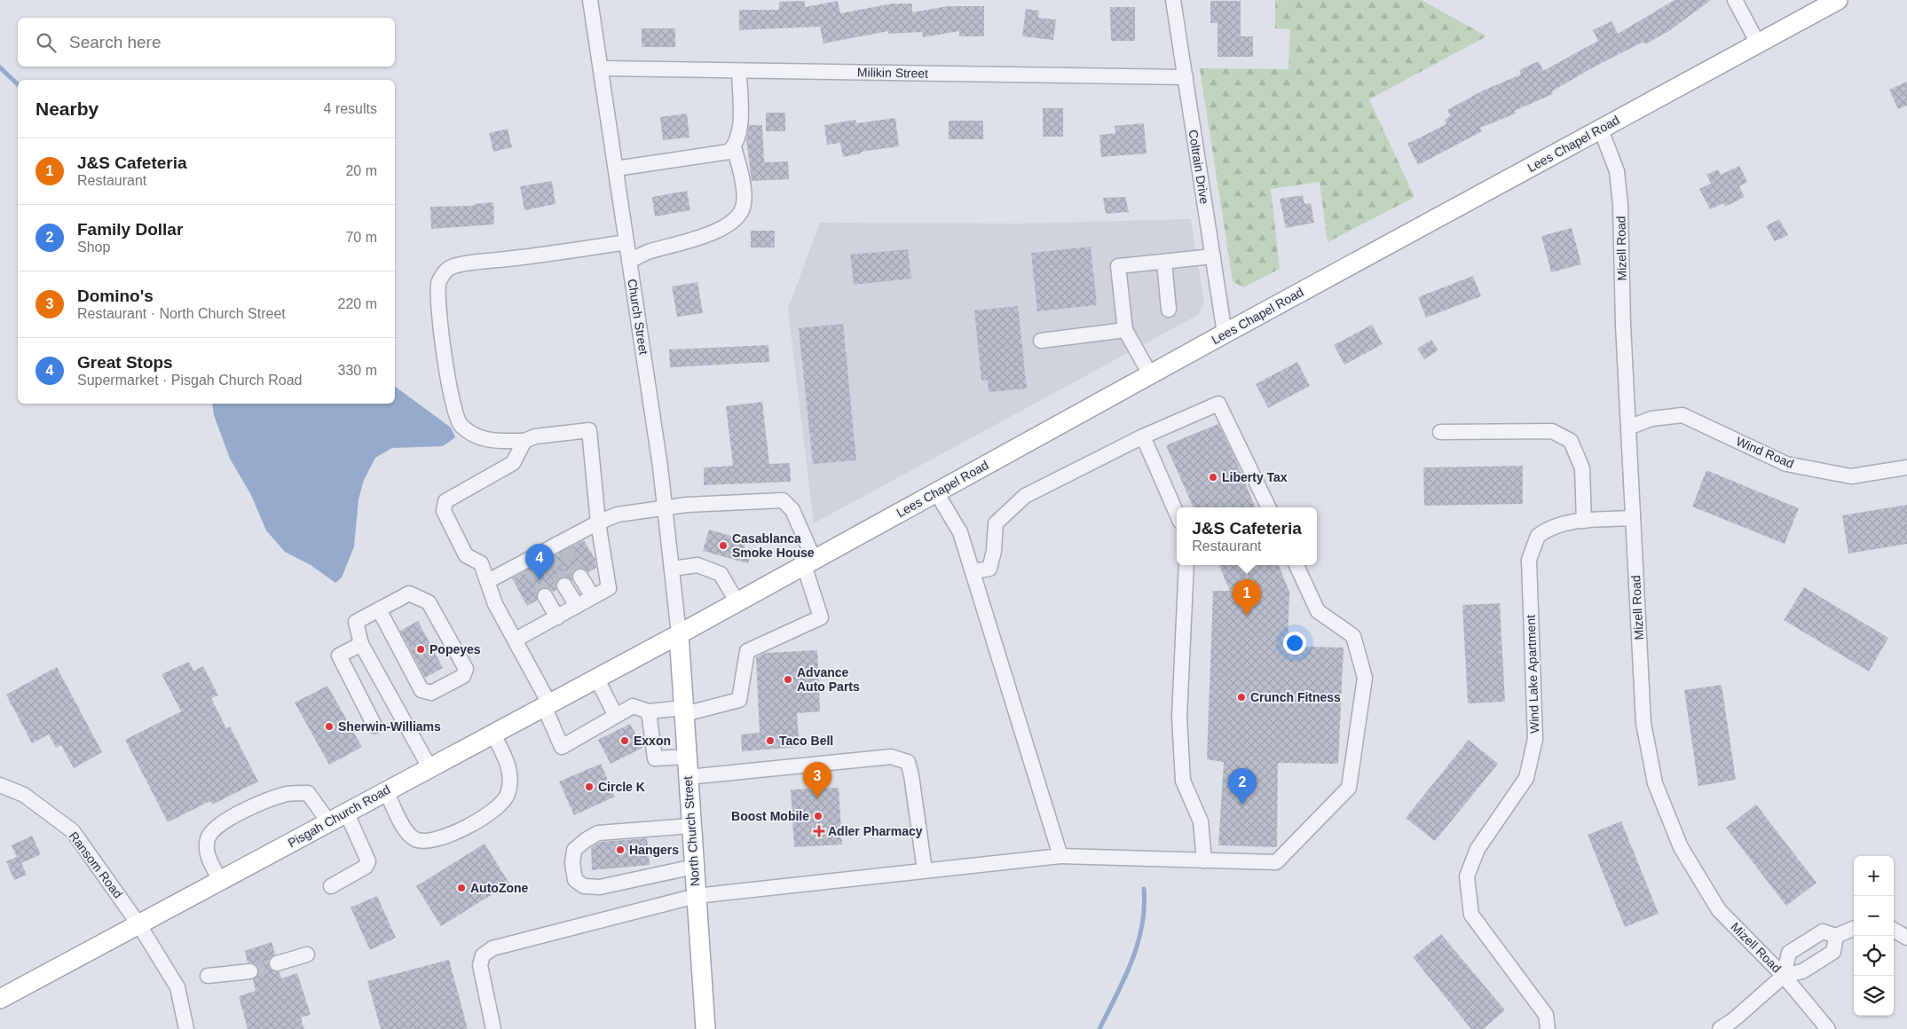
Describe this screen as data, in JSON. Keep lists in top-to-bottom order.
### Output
{
  "streets": {
    "main road": ["Lees Chapel Road", "Pisgah Church Road", "North Church Street"],
    "street": [
      "Milikin Street",
      "Coltrain Drive",
      "Mizell Road",
      "Church Street",
      "Wind Road",
      "Wind Lake Apartment",
      "Ransom Road"
    ]
  },
  "crossings": [
    ["Milikin Street", "Coltrain Drive"],
    ["Milikin Street", "Church Street"],
    ["Lees Chapel Road", "Coltrain Drive"],
    ["Lees Chapel Road", "Mizell Road"],
    ["Lees Chapel Road", "Church Street"],
    ["Lees Chapel Road", "Pisgah Church Road"],
    ["Lees Chapel Road", "North Church Street"],
    ["Mizell Road", "Wind Road"],
    ["Mizell Road", "Wind Lake Apartment"],
    ["Church Street", "Pisgah Church Road"],
    ["Church Street", "North Church Street"],
    ["Pisgah Church Road", "North Church Street"],
    ["Pisgah Church Road", "Ransom Road"]
  ],
  "places": {
    "other": [
      "Liberty Tax",
      "Casablanca Smoke House",
      "Popeyes",
      "Advance Auto Parts",
      "Crunch Fitness",
      "Sherwin-Williams",
      "Exxon",
      "Taco Bell",
      "Circle K",
      "Boost Mobile",
      "Hangers",
      "AutoZone"
    ],
    "health": ["Adler Pharmacy"]
  },
  "page": {
    "search": "Search here",
    "heading": ["Nearby", "4 results"],
    "list": [
      {
        "mark": "1",
        "name": "J&S Cafeteria",
        "note": "Restaurant",
        "value": "20 m"
      },
      {
        "mark": "2",
        "name": "Family Dollar",
        "note": "Shop",
        "value": "70 m"
      },
      {
        "mark": "3",
        "name": "Domino's",
        "note": "Restaurant · North Church Street",
        "value": "220 m"
      },
      {
        "mark": "4",
        "name": "Great Stops",
        "note": "Supermarket · Pisgah Church Road",
        "value": "330 m"
      }
    ],
    "popup": ["J&S Cafeteria", "Restaurant"],
    "pins": [
      "4",
      "1",
      "3",
      "2"
    ],
    "map_buttons": ["+", "−"]
  }
}
